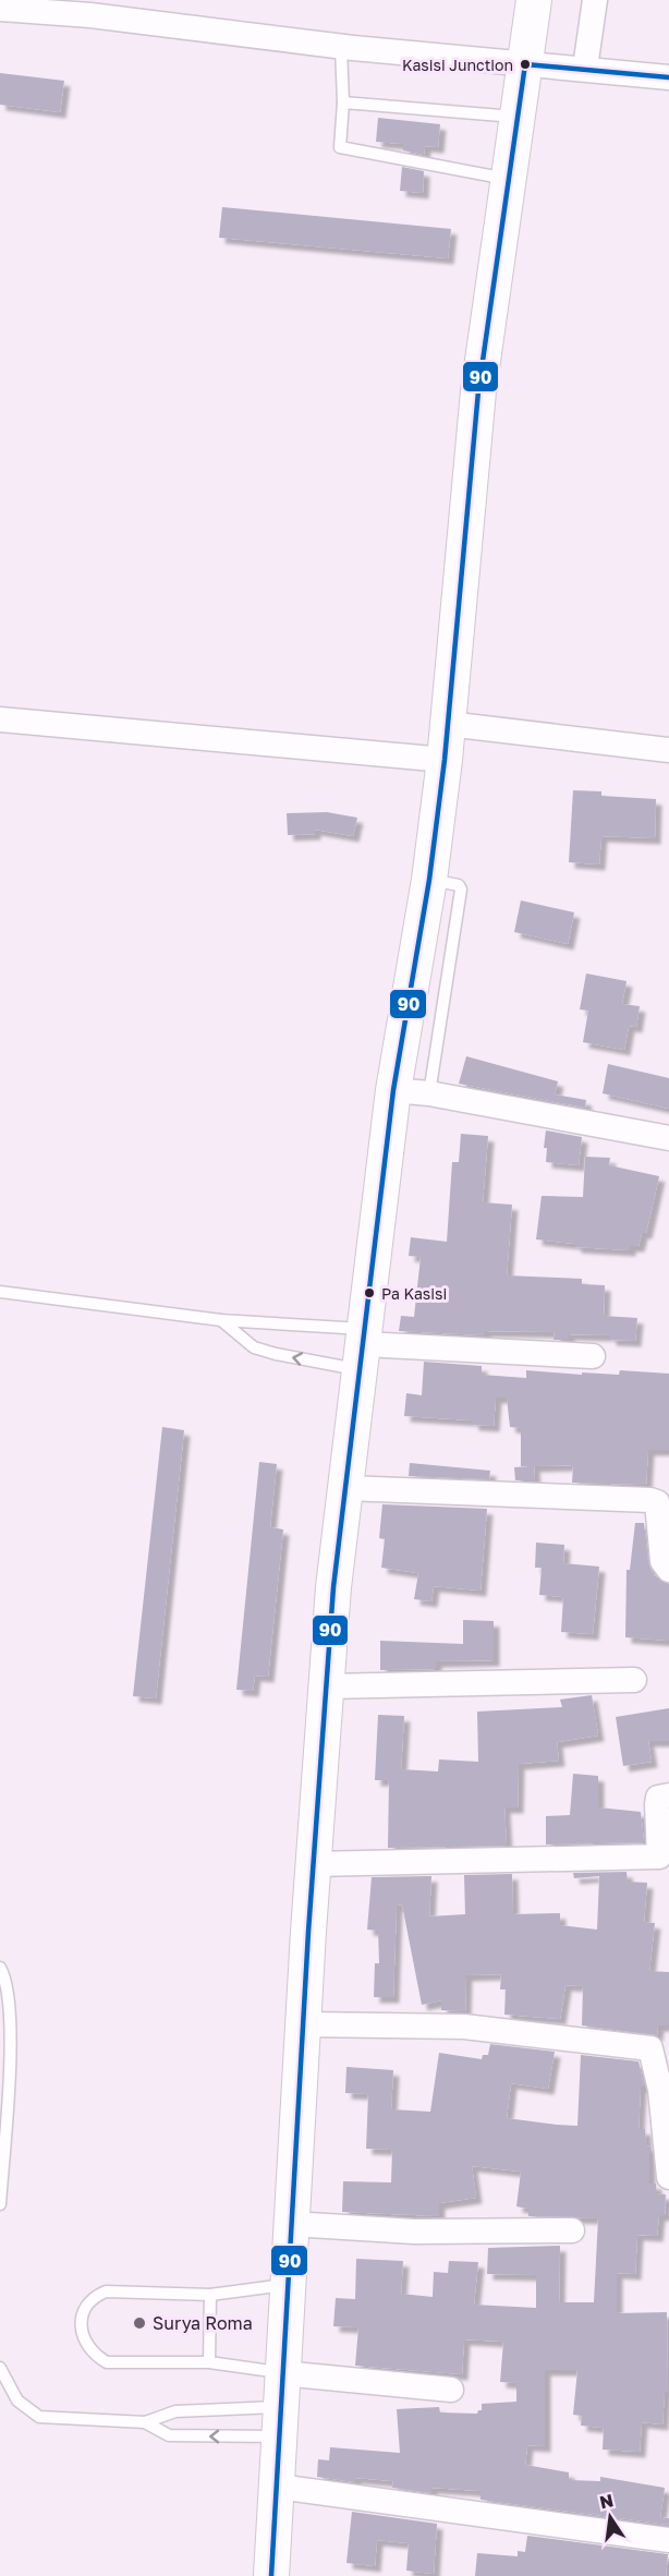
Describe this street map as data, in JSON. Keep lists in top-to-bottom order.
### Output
{
  "places": ["Kasisi Junction", "Pa Kasisi", "Surya Roma"],
  "lines": ["transit line 90"],
  "north": "top"
}
